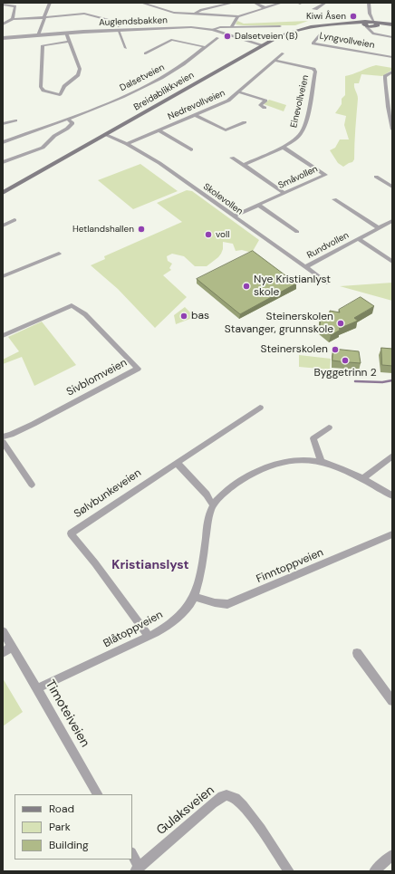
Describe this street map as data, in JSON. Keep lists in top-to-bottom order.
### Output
{
  "streets": {
    "main road": ["Breidablikkveien"],
    "street": [
      "Auglendsbakken",
      "Lyngvollveien",
      "Dalsetveien",
      "Einevollveien",
      "Nedrevollveien",
      "Småvollen",
      "Skolevollen",
      "Rundvollen",
      "Sivblomveien",
      "Sølvbunkeveien",
      "Finntoppveien",
      "Blåtoppveien",
      "Timoteiveien",
      "Gulaksveien"
    ]
  },
  "crossings": [
    ["Auglendsbakken", "Breidablikkveien"],
    ["Breidablikkveien", "Skolevollen"],
    ["Einevollveien", "Nedrevollveien"],
    ["Einevollveien", "Småvollen"],
    ["Nedrevollveien", "Skolevollen"],
    ["Småvollen", "Skolevollen"],
    ["Skolevollen", "Rundvollen"],
    ["Sølvbunkeveien", "Blåtoppveien"],
    ["Finntoppveien", "Blåtoppveien"],
    ["Blåtoppveien", "Timoteiveien"]
  ],
  "districts": ["Kristianslyst"],
  "places": [
    "Kiwi Åsen",
    "Dalsetveien (B)",
    "Hetlandshallen",
    "voll",
    "Nye Kristianlyst skole",
    "bas",
    "Steinerskolen Stavanger, grunnskole",
    "Steinerskolen",
    "Byggetrinn 2"
  ],
  "legend": ["Road", "Park", "Building"]
}
